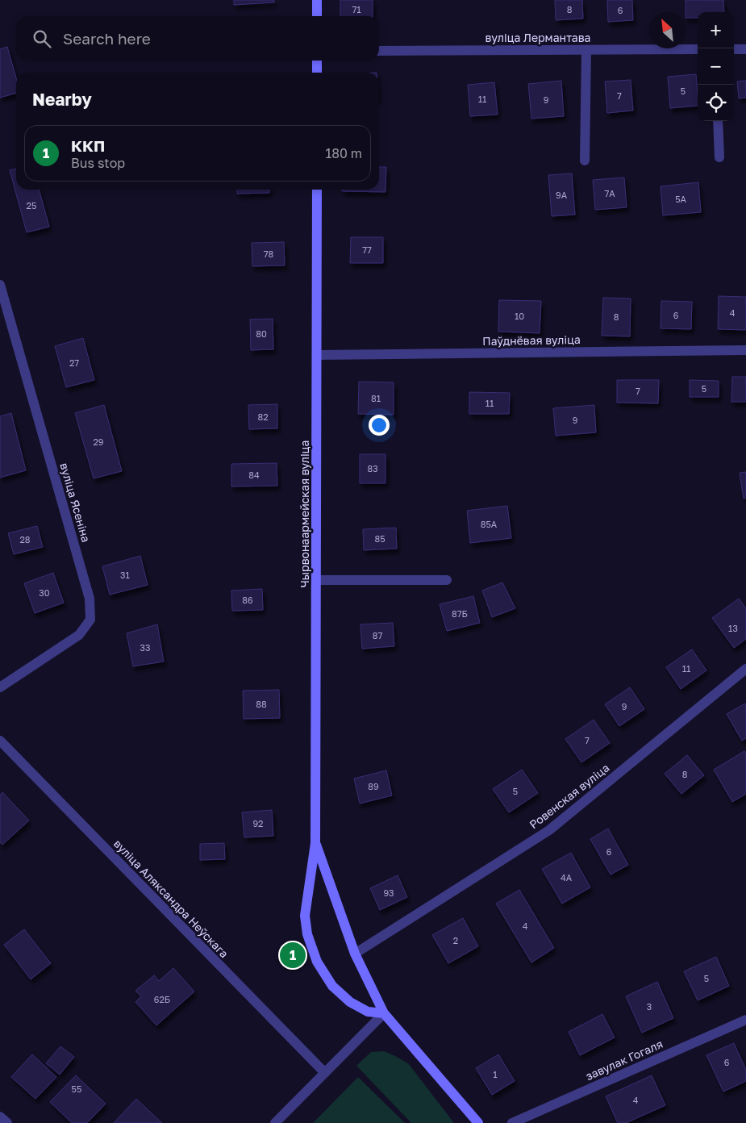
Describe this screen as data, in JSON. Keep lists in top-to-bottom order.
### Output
{
  "streets": {
    "main road": ["Чырвонаармейская вуліца"],
    "street": [
      "вуліца Лермантава",
      "Паўднёвая вуліца",
      "вуліца Ясеніна",
      "Ровенская вуліца",
      "вуліца Аляксандра Неўскага",
      "завулак Гогаля"
    ]
  },
  "crossings": [
    ["Паўднёвая вуліца", "Чырвонаармейская вуліца"],
    ["Чырвонаармейская вуліца", "Ровенская вуліца"]
  ],
  "house_numbers": [
    "71",
    "8",
    "6",
    "5",
    "7",
    "11",
    "9",
    "7А",
    "9А",
    "5А",
    "25",
    "77",
    "78",
    "4",
    "6",
    "10",
    "8",
    "80",
    "27",
    "5",
    "7",
    "81",
    "11",
    "82",
    "9",
    "29",
    "83",
    "84",
    "85А",
    "85",
    "28",
    "31",
    "30",
    "86",
    "87Б",
    "13",
    "87",
    "33",
    "11",
    "88",
    "9",
    "7",
    "8",
    "89",
    "5",
    "92",
    "6",
    "4А",
    "93",
    "4",
    "2",
    "5",
    "62Б",
    "3",
    "6",
    "1",
    "55",
    "4"
  ],
  "north": "top left",
  "page": {
    "map_buttons": ["+", "−"],
    "search": "Search here",
    "heading": "Nearby",
    "list": [
      {
        "mark": "1",
        "name": "ККП",
        "note": "Bus stop",
        "value": "180 m"
      }
    ],
    "pins": "1"
  }
}
